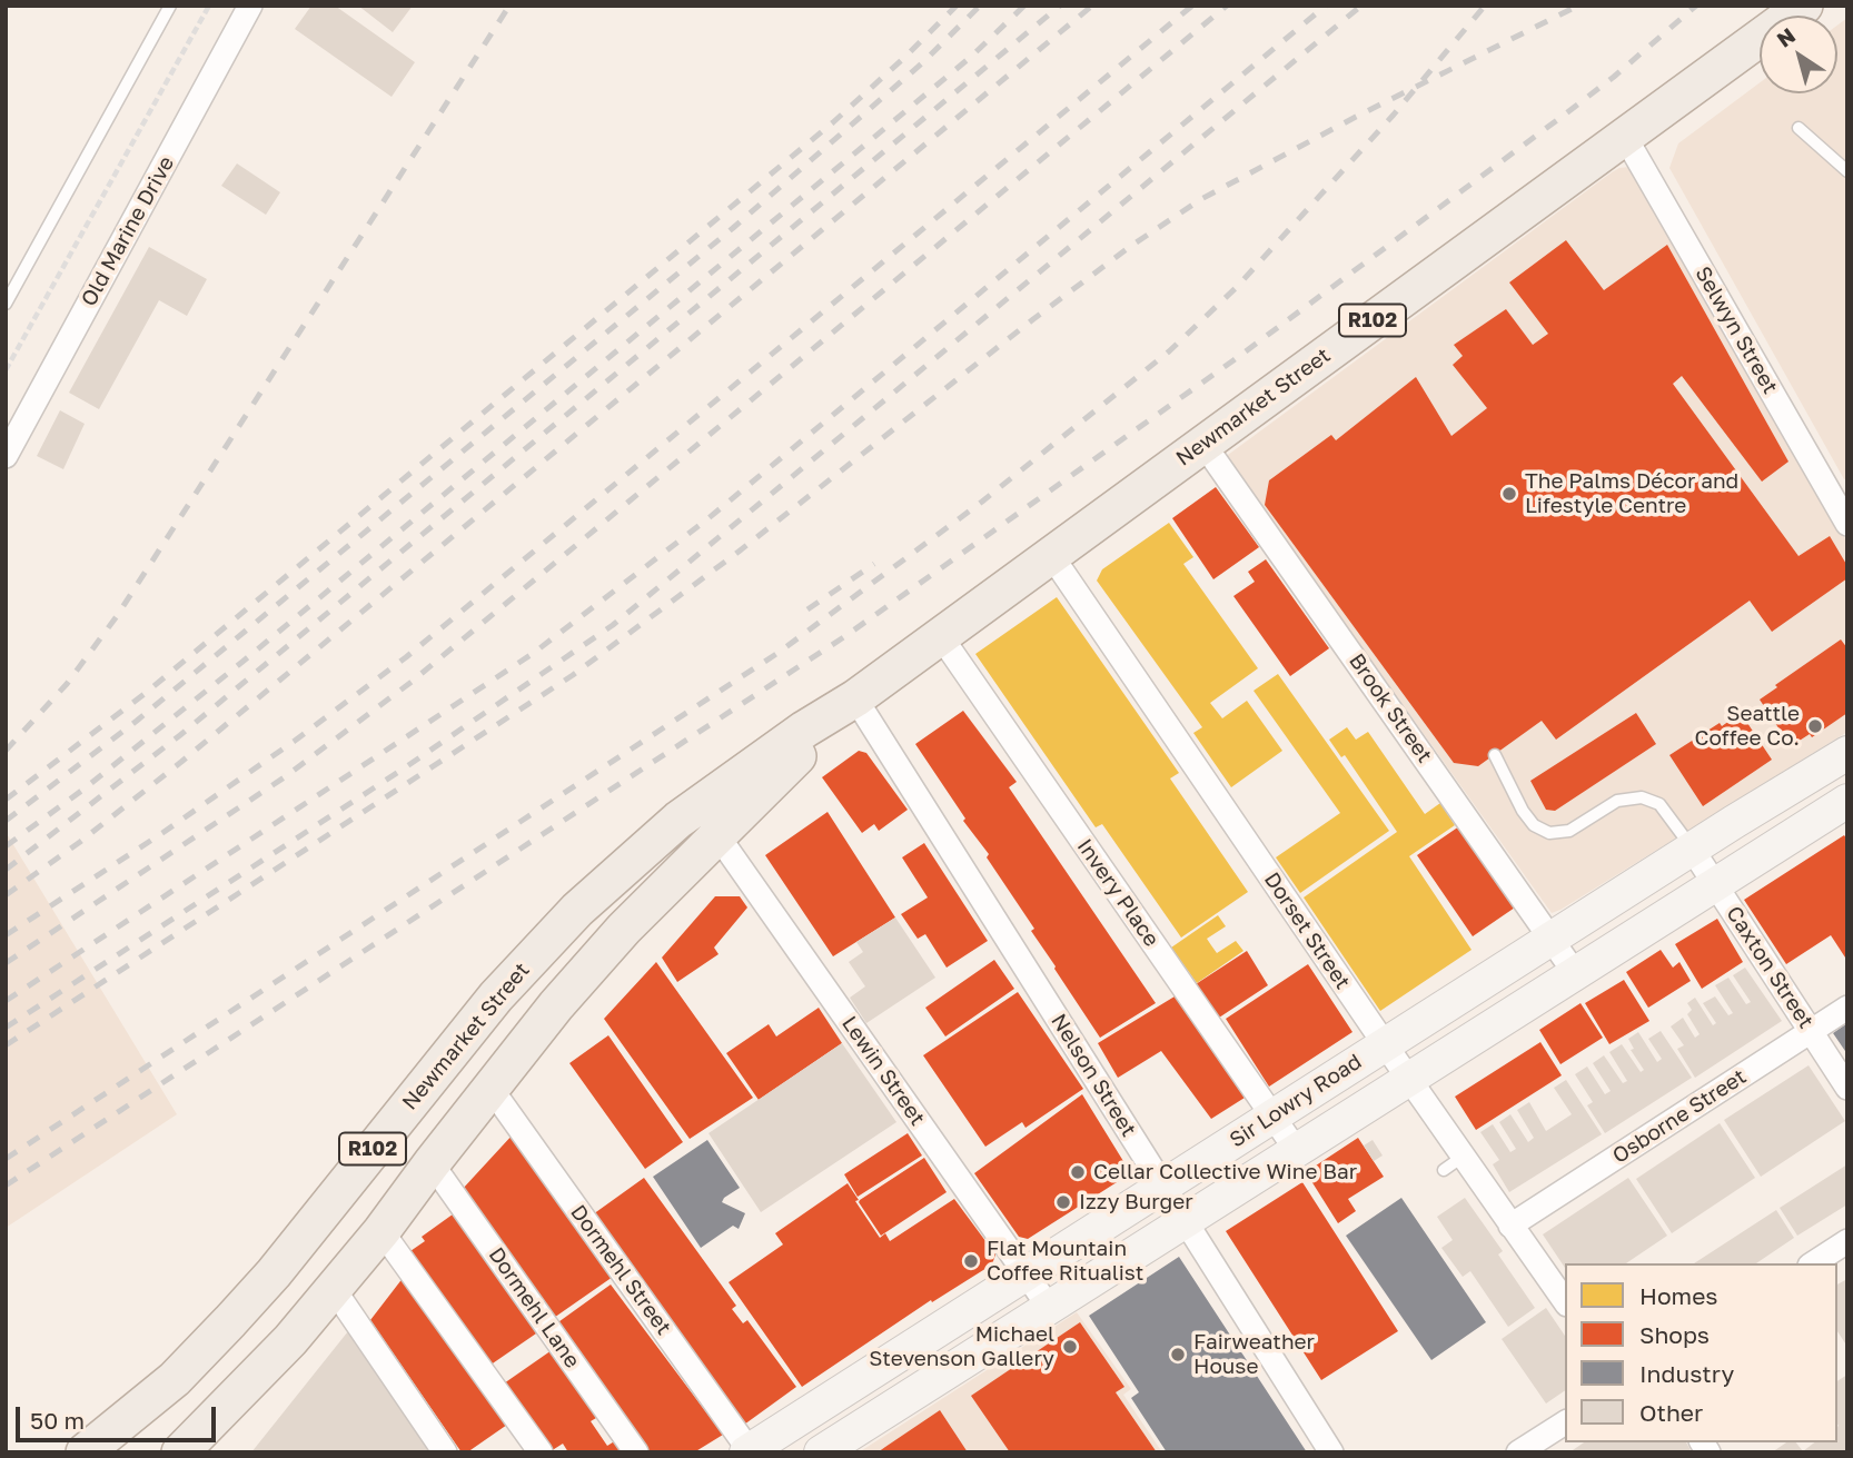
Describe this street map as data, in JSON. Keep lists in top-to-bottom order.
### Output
{
  "streets": {
    "main road": ["R102", "Newmarket Street", "Sir Lowry Road"],
    "street": [
      "Old Marine Drive",
      "Selwyn Street",
      "Brook Street",
      "Invery Place",
      "Dorset Street",
      "Caxton Street",
      "Lewin Street",
      "Nelson Street",
      "Osborne Street",
      "Dormehl Street",
      "Dormehl Lane"
    ]
  },
  "crossings": [
    ["Selwyn Street", "Newmarket Street"],
    ["Newmarket Street", "Brook Street"],
    ["Newmarket Street", "Invery Place"],
    ["Newmarket Street", "Dorset Street"],
    ["Newmarket Street", "Lewin Street"],
    ["Newmarket Street", "Nelson Street"],
    ["Newmarket Street", "Dormehl Street"],
    ["Newmarket Street", "Dormehl Lane"],
    ["Brook Street", "Sir Lowry Road"],
    ["Invery Place", "Sir Lowry Road"],
    ["Dorset Street", "Sir Lowry Road"],
    ["Dorset Street", "Osborne Street"],
    ["Caxton Street", "Sir Lowry Road"],
    ["Caxton Street", "Osborne Street"],
    ["Lewin Street", "Sir Lowry Road"],
    ["Nelson Street", "Sir Lowry Road"],
    ["Sir Lowry Road", "Dormehl Street"]
  ],
  "places": [
    "The Palms Décor and Lifestyle Centre",
    "Seattle Coffee Co.",
    "Cellar Collective Wine Bar",
    "Izzy Burger",
    "Flat Mountain Coffee Ritualist",
    "Michael Stevenson Gallery",
    "Fairweather House"
  ],
  "legend": [
    "Homes",
    "Shops",
    "Industry",
    "Other"
  ],
  "scale_bar": "50 m",
  "north": "top left"
}
